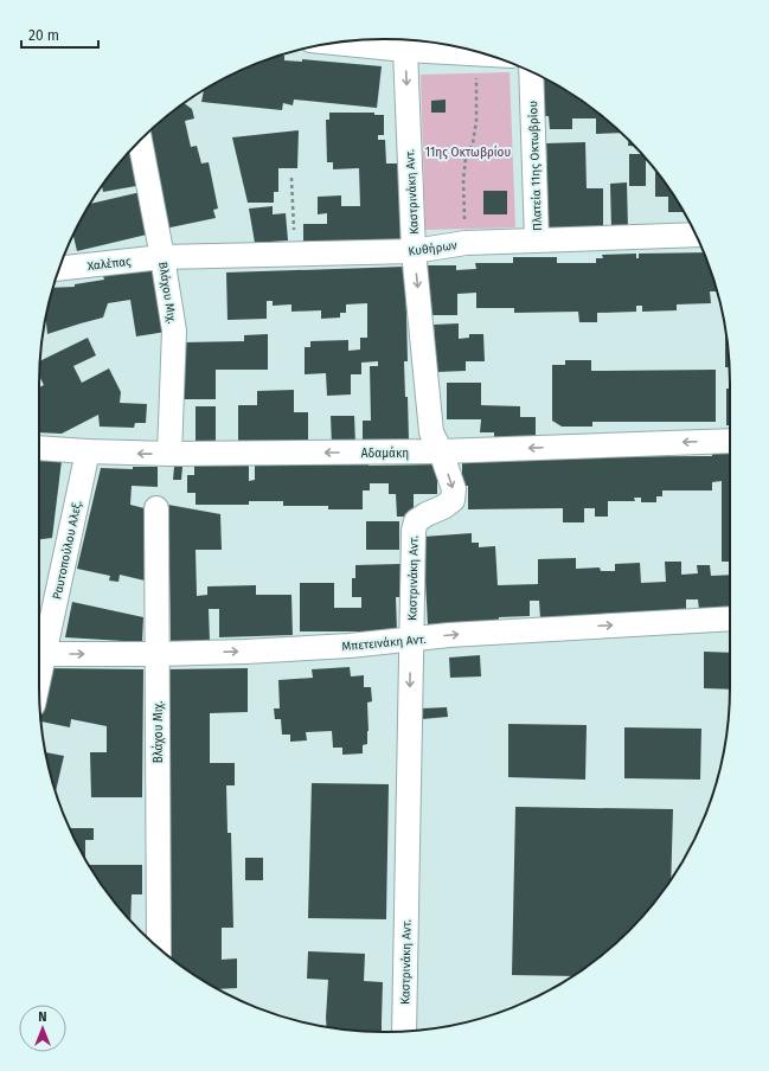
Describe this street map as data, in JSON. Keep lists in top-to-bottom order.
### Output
{
  "streets": {
    "street": [
      "Πλατεία 11ης Οκτωβρίου",
      "Καστρινάκη Αντ.",
      "Κυθήρων",
      "Χαλέπας",
      "Βλάχου Μιχ.",
      "Αδαμάκη",
      "Ραυτοπούλου Αλεξ.",
      "Μπετεινάκη Αντ."
    ]
  },
  "crossings": [
    ["Πλατεία 11ης Οκτωβρίου", "Κυθήρων"],
    ["Καστρινάκη Αντ.", "Κυθήρων"],
    ["Καστρινάκη Αντ.", "Αδαμάκη"],
    ["Καστρινάκη Αντ.", "Μπετεινάκη Αντ."],
    ["Κυθήρων", "Χαλέπας"],
    ["Κυθήρων", "Βλάχου Μιχ."],
    ["Χαλέπας", "Βλάχου Μιχ."],
    ["Βλάχου Μιχ.", "Αδαμάκη"],
    ["Βλάχου Μιχ.", "Μπετεινάκη Αντ."],
    ["Αδαμάκη", "Ραυτοπούλου Αλεξ."]
  ],
  "one_way": ["Καστρινάκη Αντ.", "Αδαμάκη", "Μπετεινάκη Αντ."],
  "parks": ["11ης Οκτωβρίου"],
  "scale_bar": "20 m",
  "north": "top"
}
